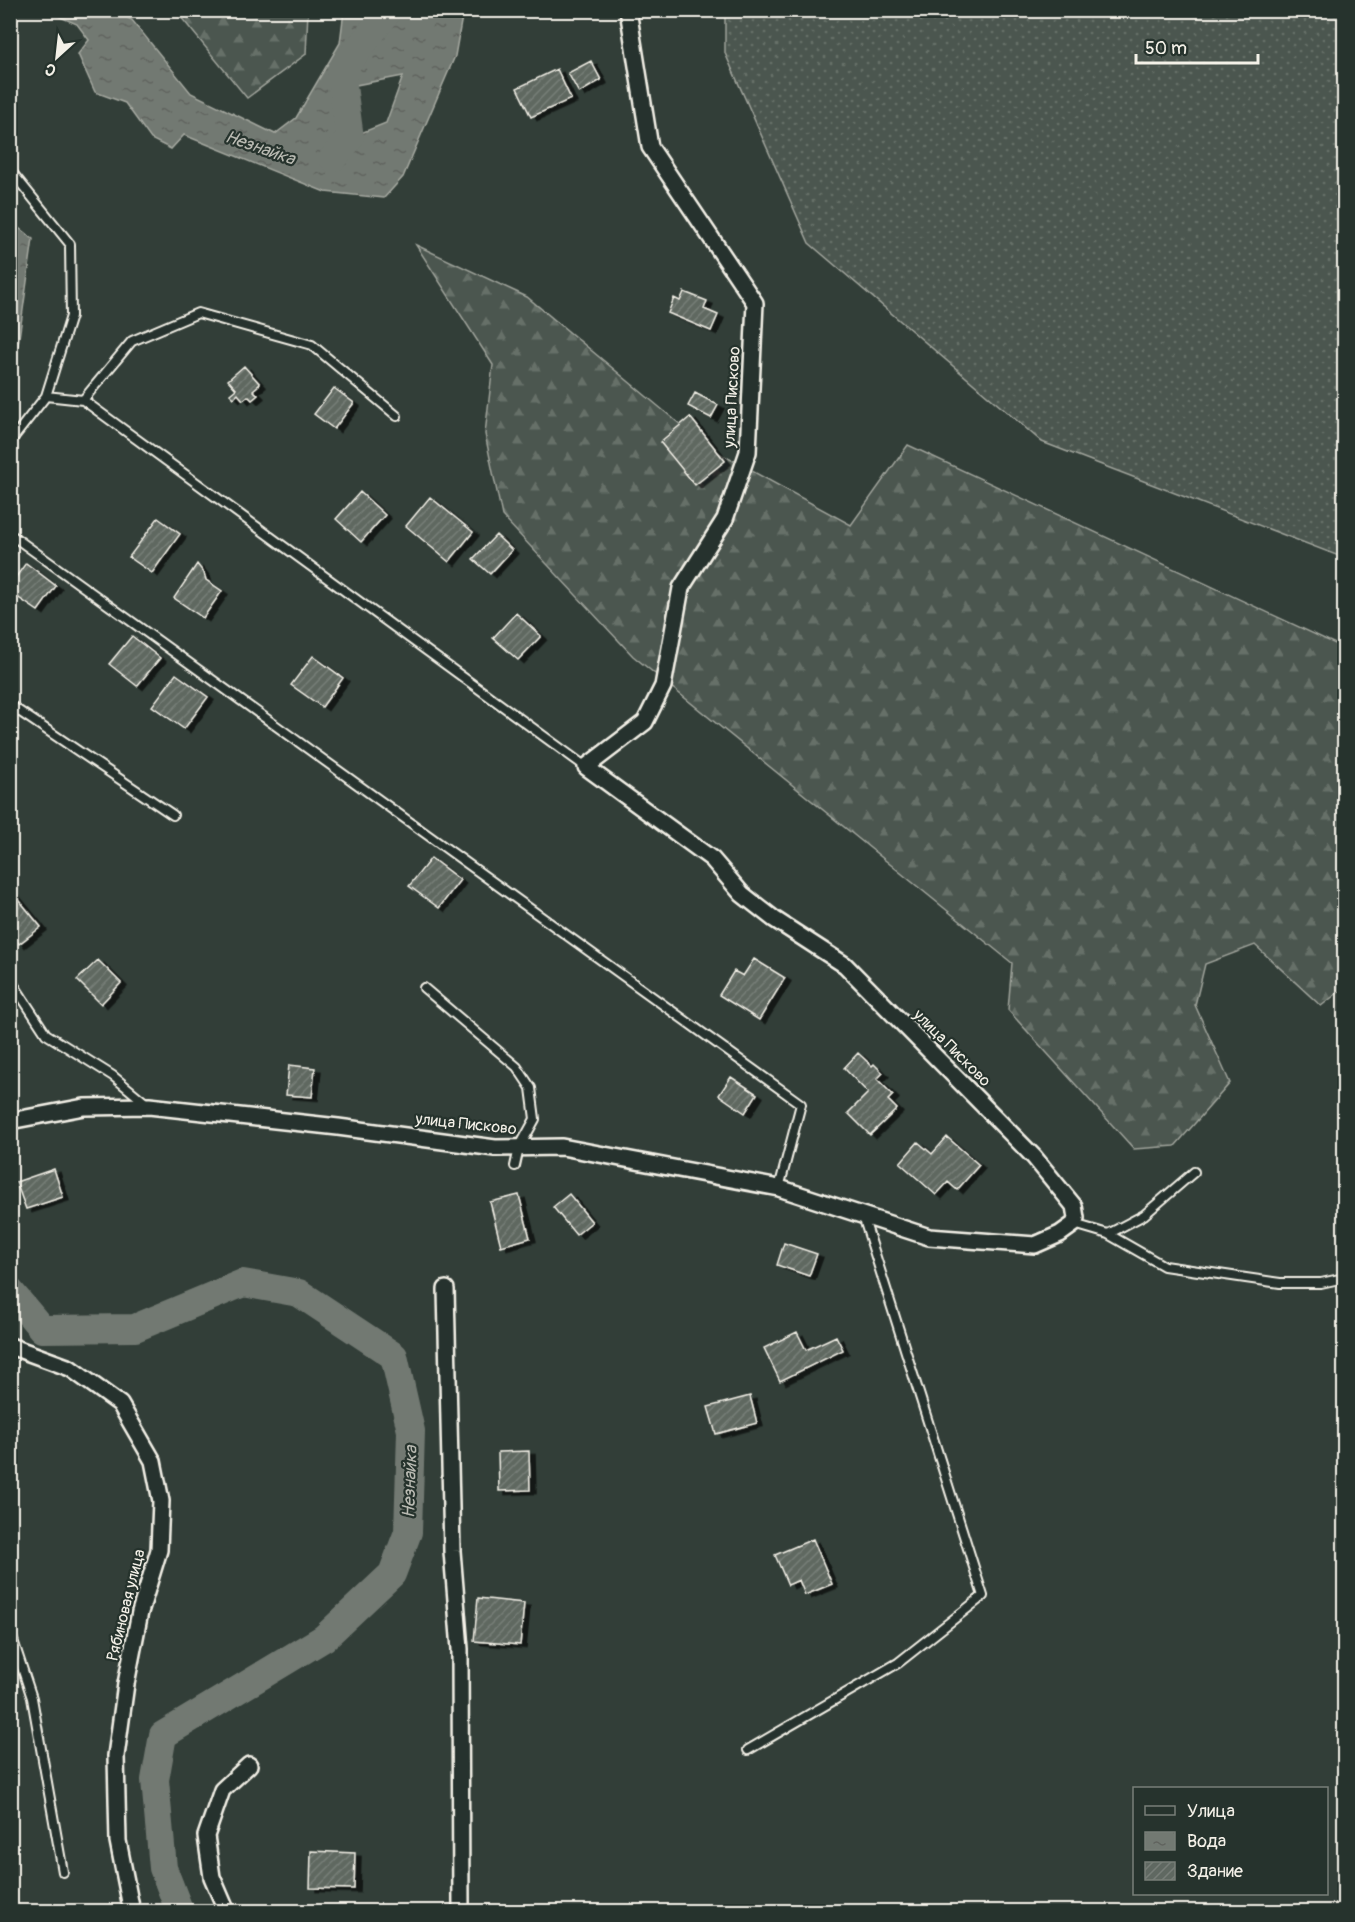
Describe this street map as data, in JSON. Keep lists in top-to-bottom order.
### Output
{
  "streets": {
    "street": ["улица Писково", "Рябиновая улица"]
  },
  "water": ["Незнайка"],
  "legend": ["Улица", "Вода", "Здание"],
  "scale_bar": "50 m",
  "north": "bottom left"
}
